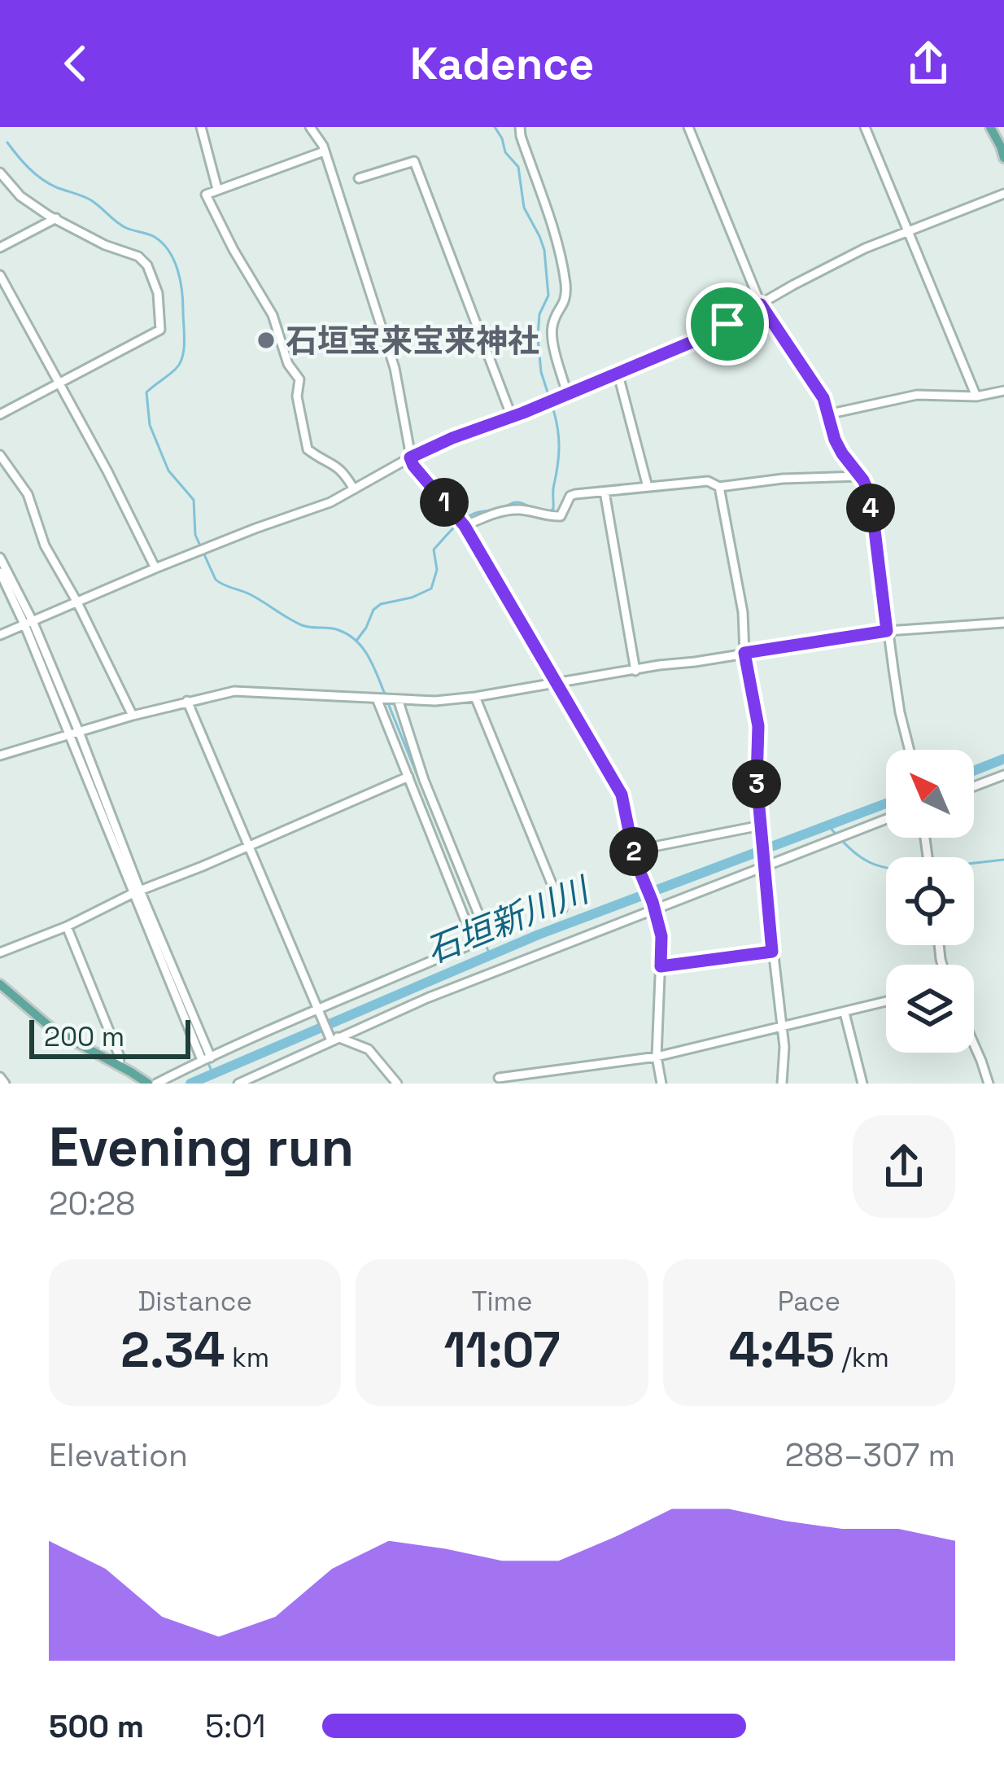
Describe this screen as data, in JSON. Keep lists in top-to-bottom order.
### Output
{
  "water": ["石垣新川川"],
  "places": ["石垣宝来宝来神社"],
  "scale_bar": "200 m",
  "north": "top left",
  "page": {
    "header": "Kadence",
    "pins": [
      "1",
      "4",
      "3",
      "2"
    ],
    "scale": "200 m",
    "heading": ["Evening run", "20:28"],
    "stats": [
      ["Distance", "2.34 km"],
      ["Time", "11:07"],
      ["Pace", "4:45 /km"]
    ],
    "chart": ["Elevation", "288–307 m"],
    "list": [
      {
        "name": "500 m",
        "note": "5:01"
      }
    ]
  }
}
